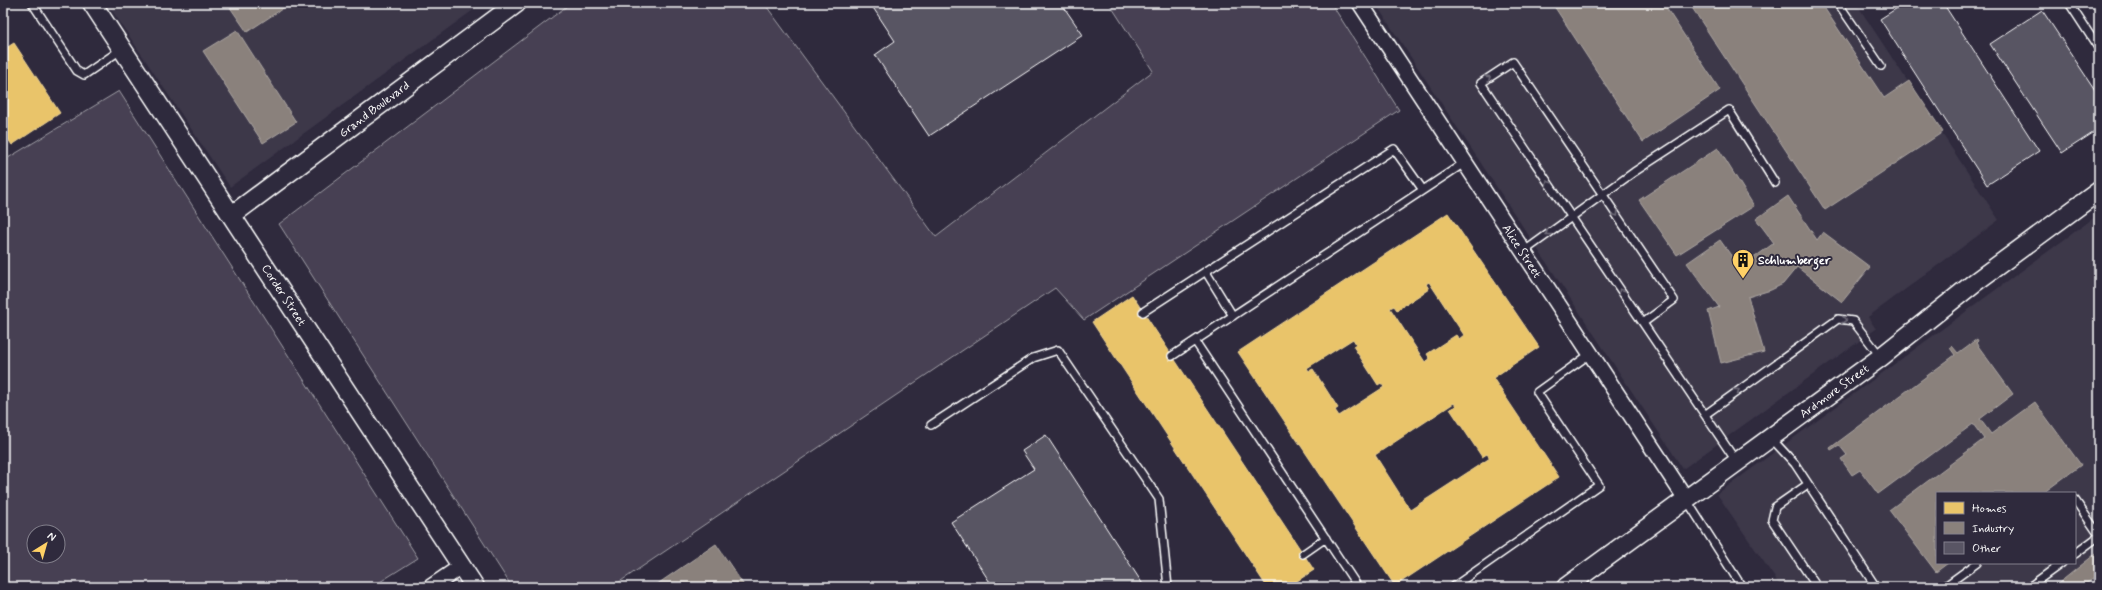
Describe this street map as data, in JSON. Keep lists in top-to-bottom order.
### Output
{
  "streets": {
    "street": [
      "Grand Boulevard",
      "Alice Street",
      "Corder Street",
      "Ardmore Street"
    ]
  },
  "crossings": [
    ["Grand Boulevard", "Corder Street"],
    ["Alice Street", "Ardmore Street"]
  ],
  "places": {
    "building": ["Schlumberger"]
  },
  "legend": ["Homes", "Industry", "Other"],
  "north": "top right"
}
